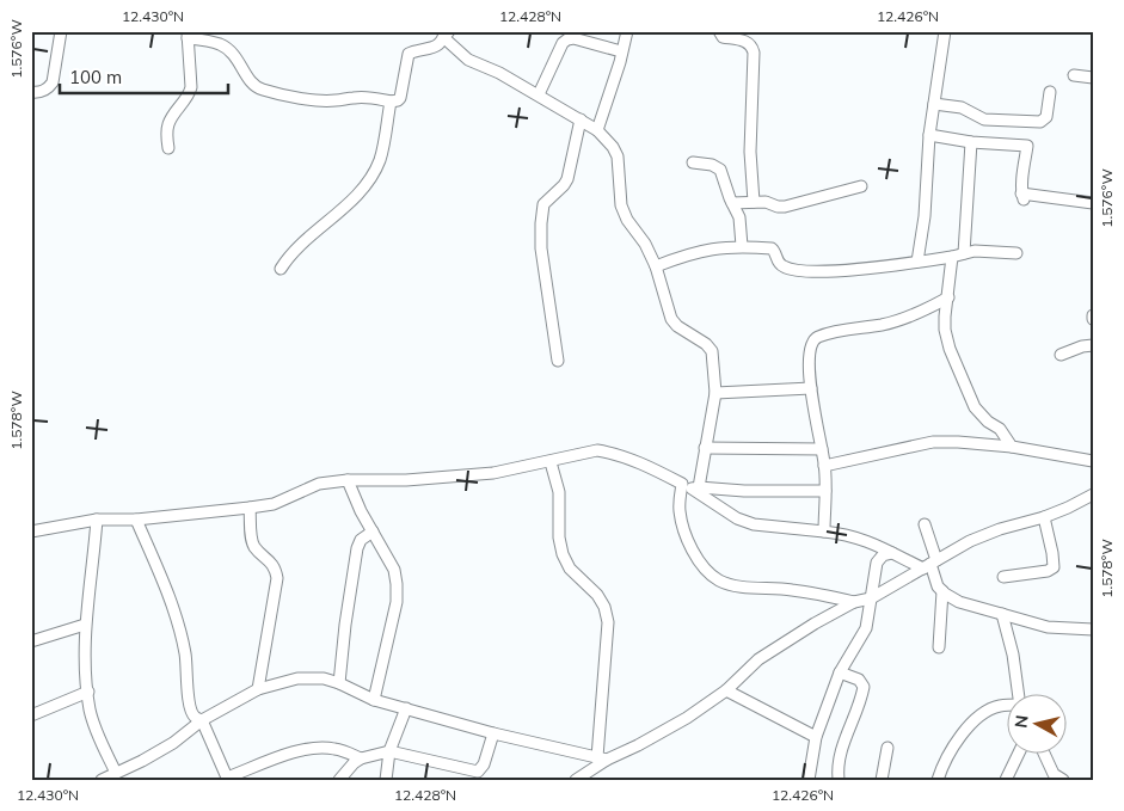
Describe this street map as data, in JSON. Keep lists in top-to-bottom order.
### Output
{
  "scale_bar": "100 m",
  "north": "left",
  "coordinates": [
    "12.430°N",
    "12.428°N",
    "12.426°N",
    "1.576°W",
    "1.578°W"
  ]
}
